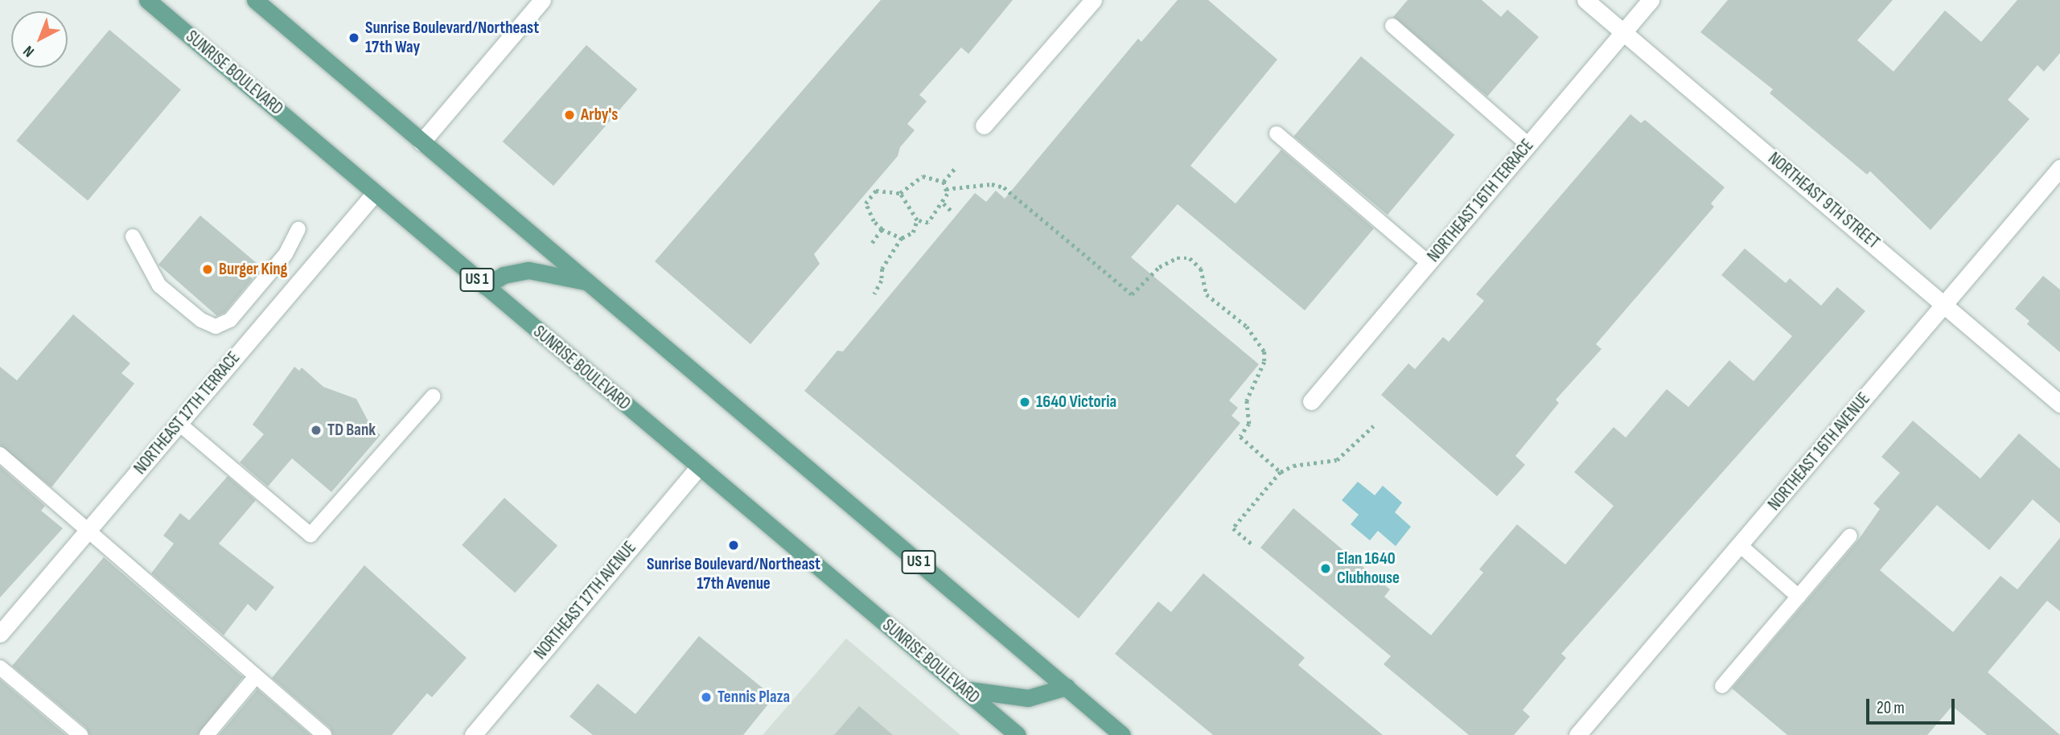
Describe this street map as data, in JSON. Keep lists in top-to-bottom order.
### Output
{
  "streets": {
    "main road": ["SUNRISE BOULEVARD", "US 1"],
    "street": [
      "NORTHEAST 16TH TERRACE",
      "NORTHEAST 9TH STREET",
      "NORTHEAST 17TH TERRACE",
      "NORTHEAST 16TH AVENUE",
      "NORTHEAST 17TH AVENUE"
    ]
  },
  "crossings": [
    ["SUNRISE BOULEVARD", "NORTHEAST 17TH TERRACE"],
    ["SUNRISE BOULEVARD", "NORTHEAST 17TH AVENUE"],
    ["NORTHEAST 16TH TERRACE", "NORTHEAST 9TH STREET"],
    ["NORTHEAST 9TH STREET", "NORTHEAST 16TH AVENUE"]
  ],
  "places": [
    "Sunrise Boulevard/Northeast 17th Way",
    "Arby's",
    "Burger King",
    "1640 Victoria",
    "TD Bank",
    "Sunrise Boulevard/Northeast 17th Avenue",
    "Elan 1640 Clubhouse",
    "Tennis Plaza"
  ],
  "scale_bar": "20 m",
  "north": "bottom left"
}
